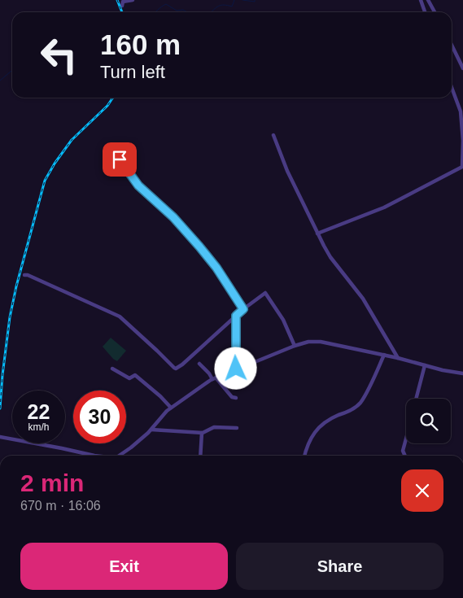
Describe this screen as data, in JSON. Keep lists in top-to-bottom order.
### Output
{
  "page": {
    "turn": ["160 m", "Turn left"],
    "speed": "22 km/h",
    "limit": "30",
    "heading": ["2 min", "670 m · 16:06"],
    "buttons": ["Exit", "Share"]
  }
}
